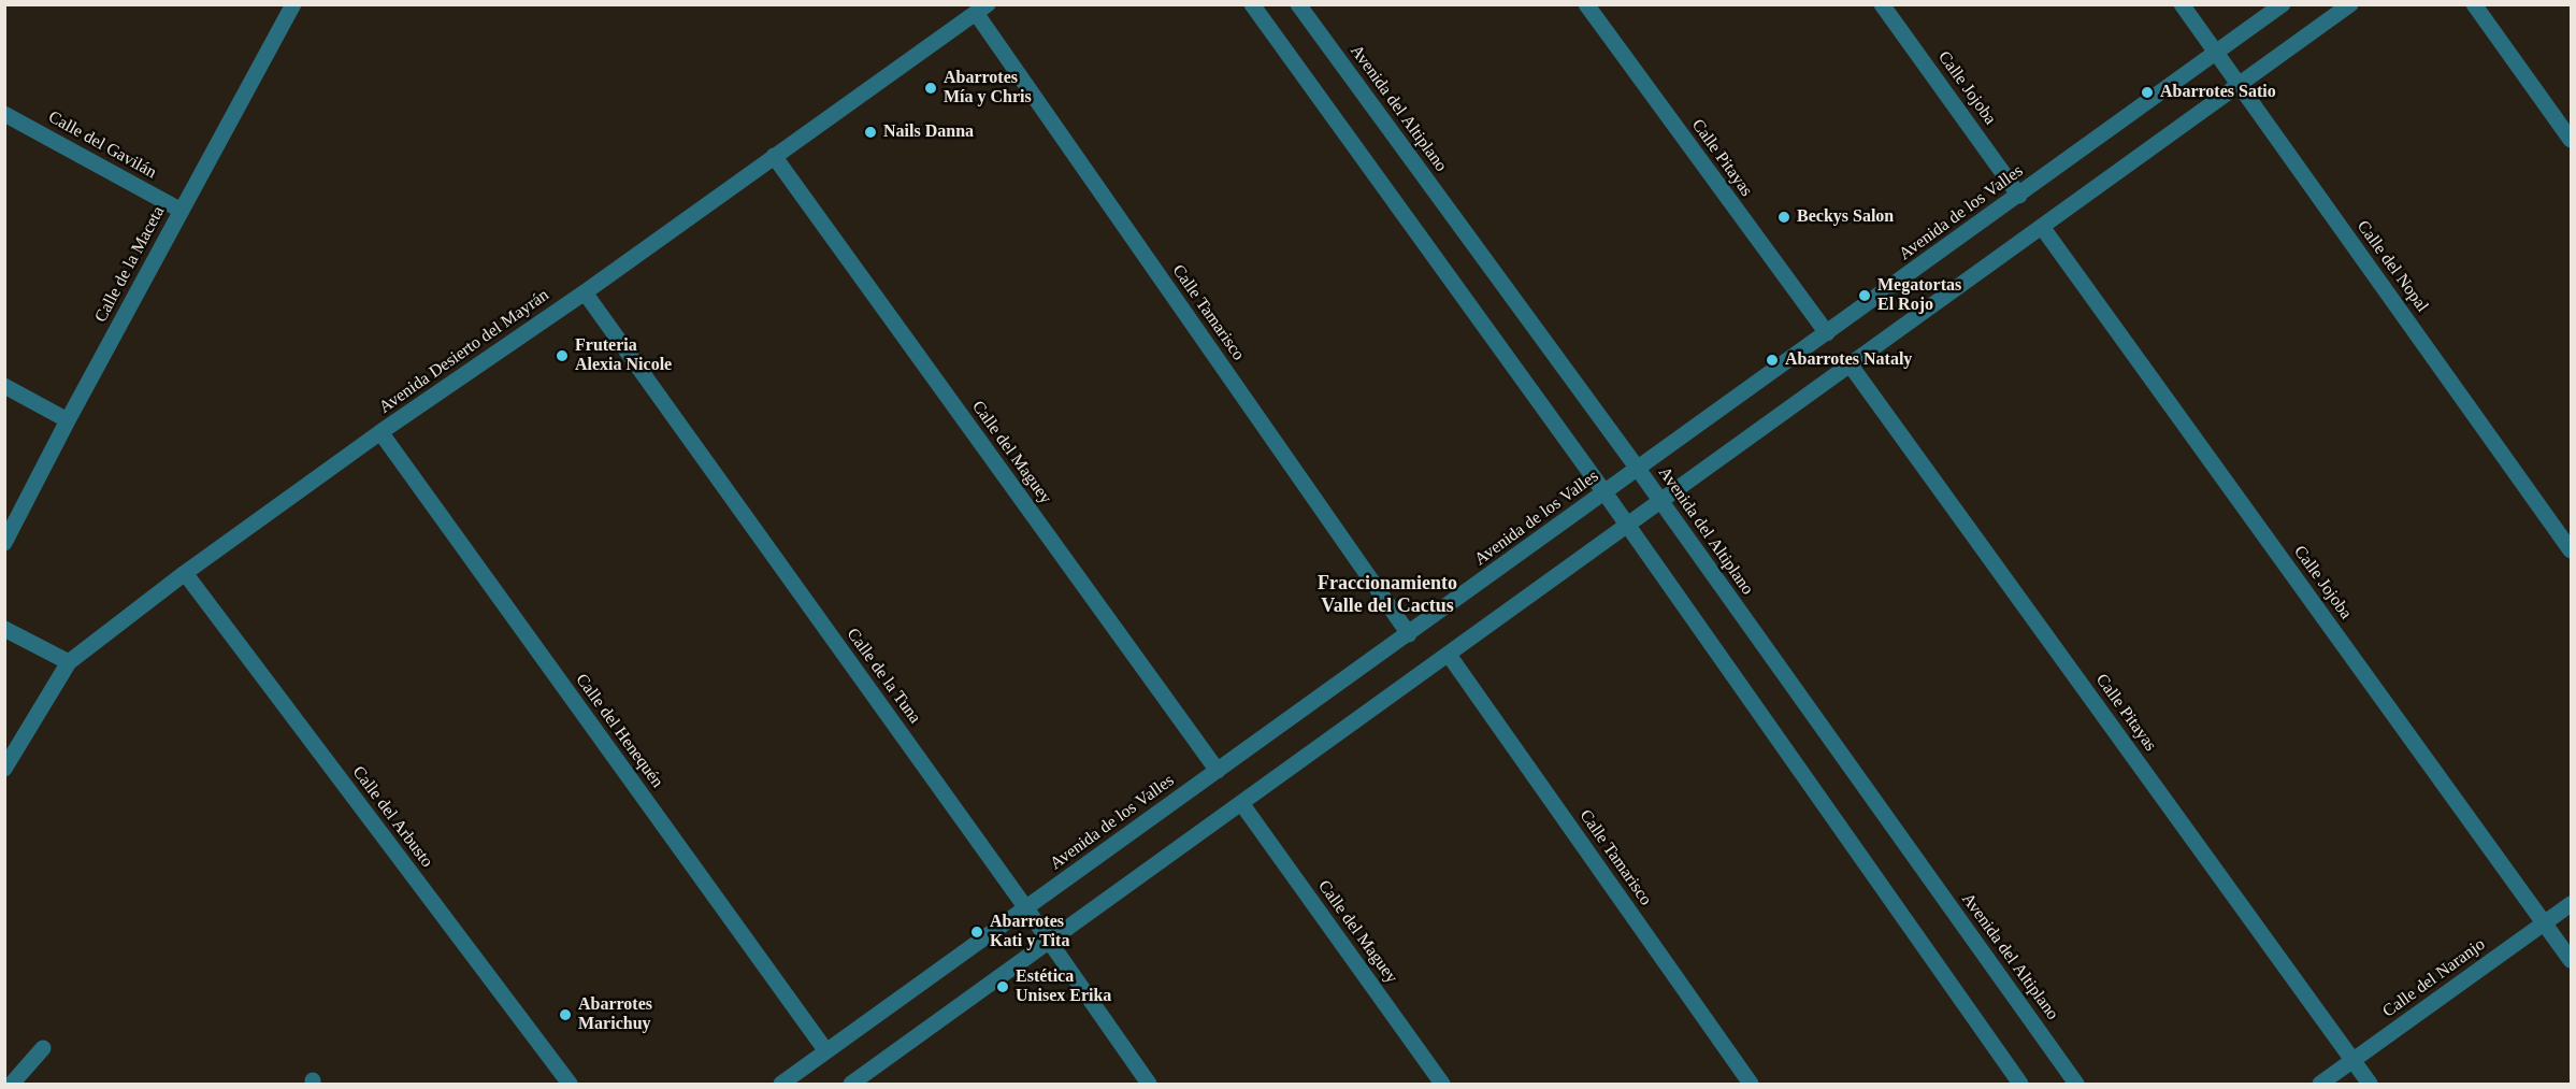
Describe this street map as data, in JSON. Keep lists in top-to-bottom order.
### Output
{
  "streets": {
    "street": [
      "Calle Jojoba",
      "Avenida del Altiplano",
      "Calle del Gavilán",
      "Calle Pitayas",
      "Avenida de los Valles",
      "Calle de la Maceta",
      "Calle del Nopal",
      "Calle Tamarisco",
      "Avenida Desierto del Mayrán",
      "Calle del Maguey",
      "Calle de la Tuna",
      "Calle del Henequén",
      "Calle del Arbusto",
      "Calle del Naranjo"
    ]
  },
  "crossings": [
    ["Calle Jojoba", "Avenida de los Valles"],
    ["Calle Jojoba", "Calle del Naranjo"],
    ["Avenida del Altiplano", "Avenida de los Valles"],
    ["Calle del Gavilán", "Calle de la Maceta"],
    ["Calle Pitayas", "Avenida de los Valles"],
    ["Calle Pitayas", "Calle del Naranjo"],
    ["Avenida de los Valles", "Calle del Nopal"],
    ["Avenida de los Valles", "Calle Tamarisco"],
    ["Avenida de los Valles", "Calle del Maguey"],
    ["Avenida de los Valles", "Calle de la Tuna"],
    ["Avenida de los Valles", "Calle del Henequén"],
    ["Calle Tamarisco", "Avenida Desierto del Mayrán"],
    ["Avenida Desierto del Mayrán", "Calle del Maguey"],
    ["Avenida Desierto del Mayrán", "Calle de la Tuna"],
    ["Avenida Desierto del Mayrán", "Calle del Henequén"],
    ["Avenida Desierto del Mayrán", "Calle del Arbusto"]
  ],
  "districts": ["Fraccionamiento Valle del Cactus"],
  "places": [
    "Abarrotes Mía y Chris",
    "Abarrotes Satio",
    "Nails Danna",
    "Beckys Salon",
    "Megatortas El Rojo",
    "Fruteria Alexia Nicole",
    "Abarrotes Nataly",
    "Abarrotes Kati y Tita",
    "Estética Unisex Erika",
    "Abarrotes Marichuy"
  ]
}
